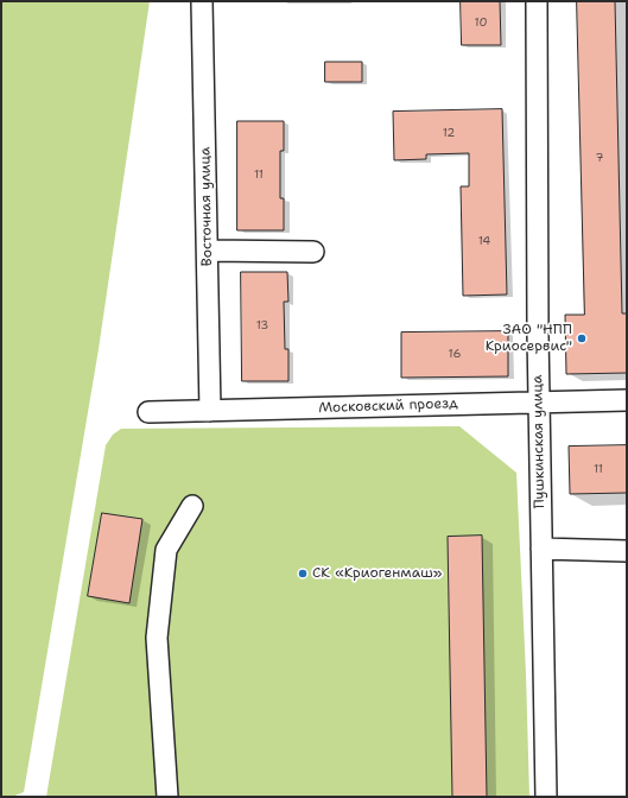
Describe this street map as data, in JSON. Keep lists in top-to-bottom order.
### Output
{
  "streets": {
    "street": ["Восточная улица", "Московский проезд", "Пушкинская улица"]
  },
  "crossings": [
    ["Восточная улица", "Московский проезд"],
    ["Московский проезд", "Пушкинская улица"]
  ],
  "places": ["ЗАО \"НПП Криосервис\"", "СК «Криогенмаш»"],
  "house_numbers": [
    "10",
    "12",
    "7",
    "11",
    "14",
    "13",
    "16",
    "11"
  ]
}
